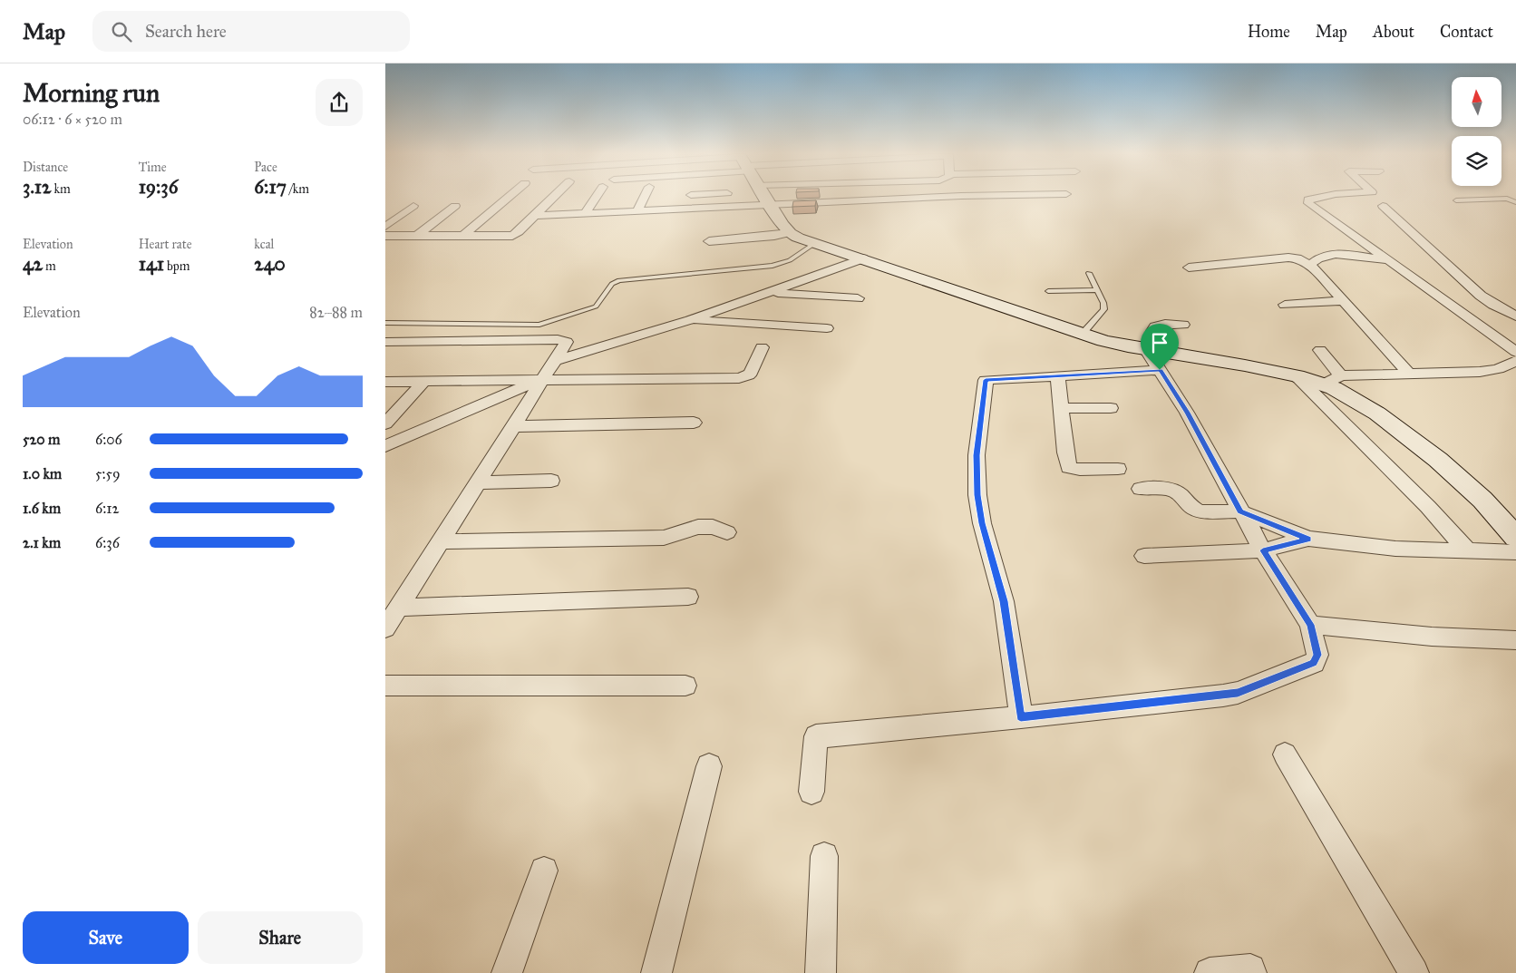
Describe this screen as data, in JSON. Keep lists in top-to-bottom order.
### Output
{
  "north": "top",
  "page": {
    "header": "Map",
    "search": "Search here",
    "nav": [
      "Home",
      "Map",
      "About",
      "Contact"
    ],
    "heading": ["Morning run", "06:12 · 6 × 520 m"],
    "stats": [
      ["Distance", "3.12 km"],
      ["Time", "19:36"],
      ["Pace", "6:17 /km"],
      ["Elevation", "42 m"],
      ["Heart rate", "141 bpm"],
      ["kcal", "240"]
    ],
    "chart": ["Elevation", "82–88 m"],
    "list": [
      {
        "name": "520 m",
        "note": "6:06"
      },
      {
        "name": "1.0 km",
        "note": "5:59"
      },
      {
        "name": "1.6 km",
        "note": "6:12"
      },
      {
        "name": "2.1 km",
        "note": "6:36"
      }
    ],
    "buttons": ["Save", "Share"]
  }
}
